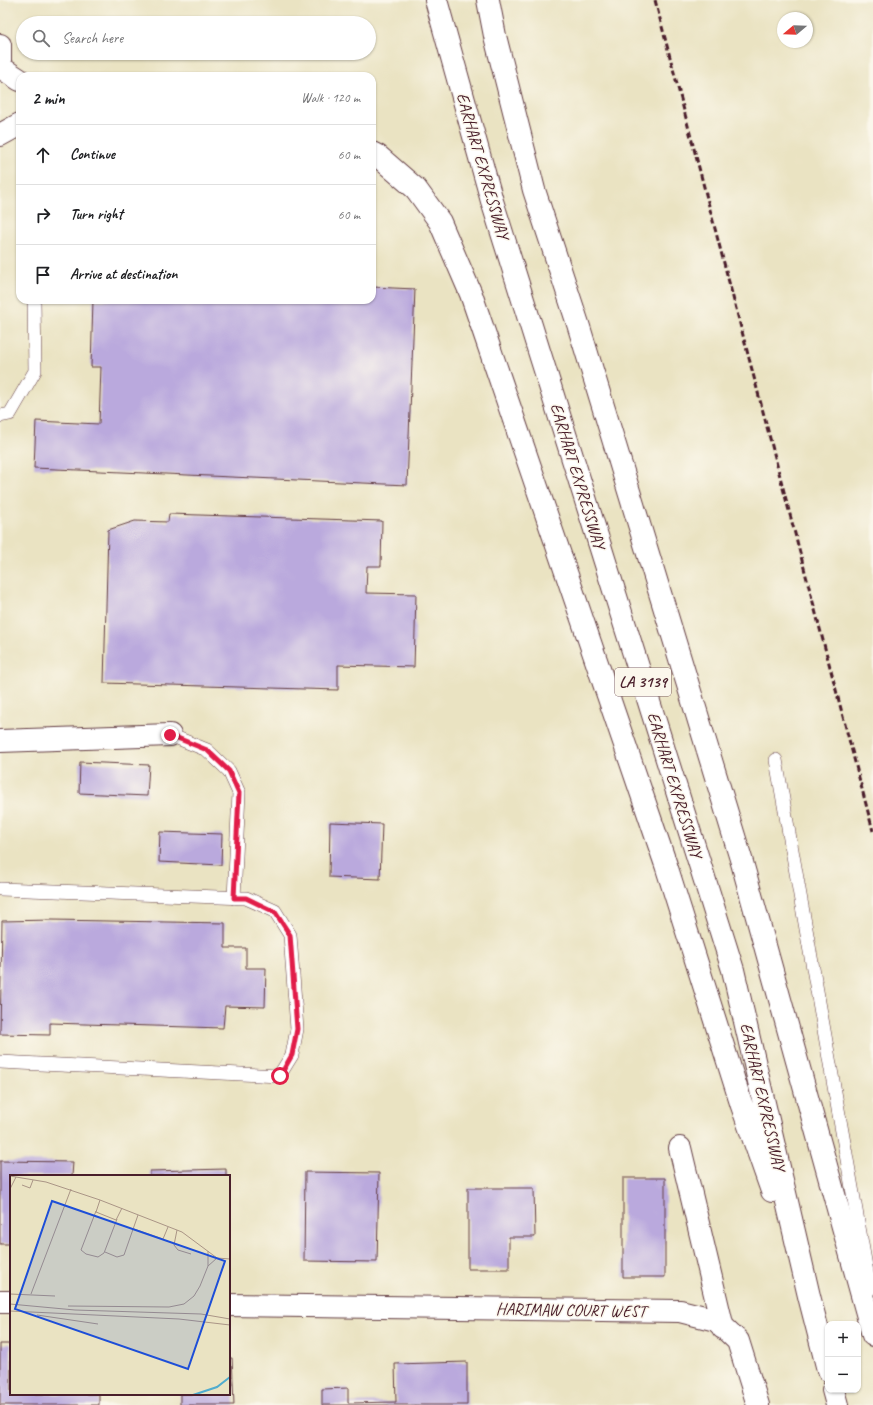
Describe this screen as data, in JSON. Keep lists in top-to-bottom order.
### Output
{
  "streets": {
    "main road": ["EARHART EXPRESSWAY", "LA 3139", "HARIMAW COURT WEST"]
  },
  "north": "left",
  "page": {
    "search": "Search here",
    "heading": ["2 min", "Walk · 120 m"],
    "list": [
      ["Continue", "60 m"],
      ["Turn right", "60 m"],
      "Arrive at destination"
    ],
    "map_buttons": ["+", "−"]
  }
}
